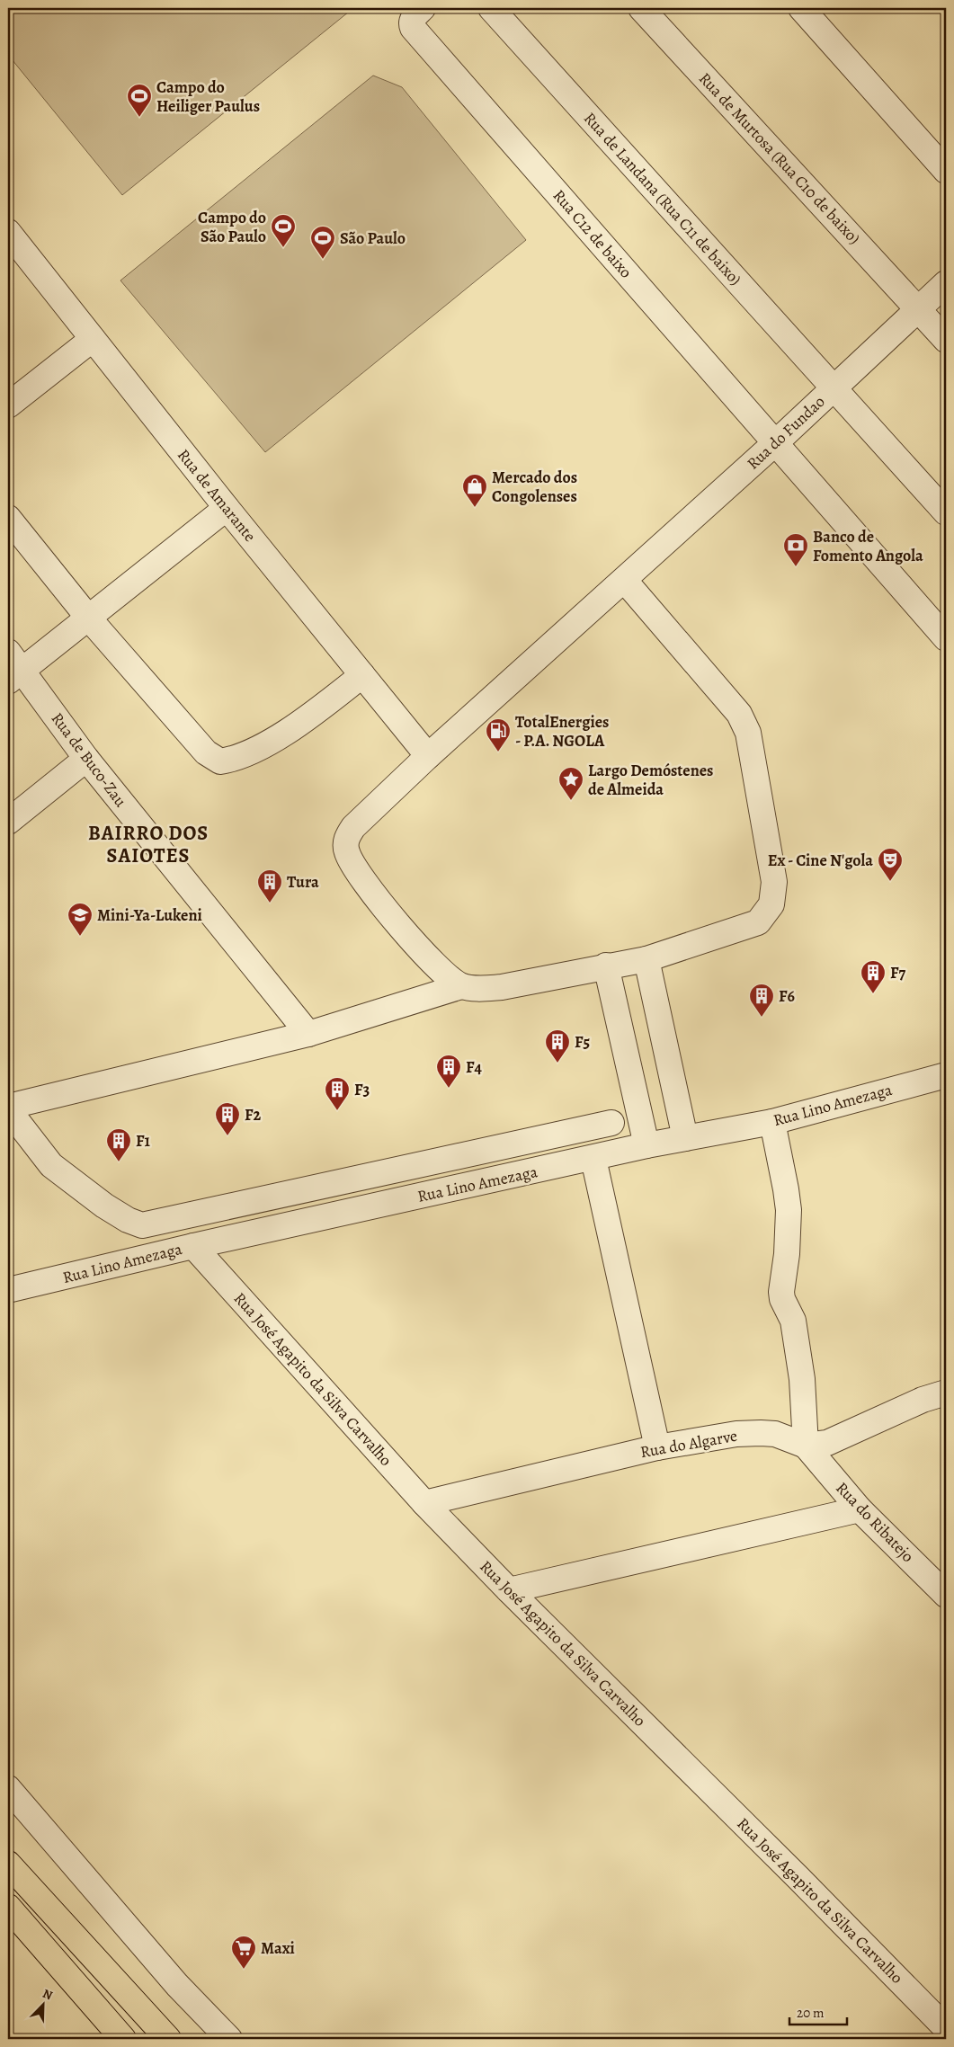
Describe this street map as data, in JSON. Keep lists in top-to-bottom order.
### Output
{
  "streets": {
    "street": [
      "Rua de Murtosa (Rua C10 de baixo)",
      "Rua de Landana (Rua C11 de baixo)",
      "Rua C12 de baixo",
      "Rua do Fundao",
      "Rua de Amarante",
      "Rua de Buco-Zau",
      "Rua Lino Amezaga",
      "Rua José Agapito da Silva Carvalho",
      "Rua do Algarve",
      "Rua do Ribatejo"
    ]
  },
  "crossings": [
    ["Rua de Murtosa (Rua C10 de baixo)", "Rua do Fundao"],
    ["Rua de Landana (Rua C11 de baixo)", "Rua do Fundao"],
    ["Rua C12 de baixo", "Rua do Fundao"],
    ["Rua Lino Amezaga", "Rua José Agapito da Silva Carvalho"],
    ["Rua José Agapito da Silva Carvalho", "Rua do Algarve"],
    ["Rua do Algarve", "Rua do Ribatejo"]
  ],
  "districts": ["BAIRRO DOS SAIOTES"],
  "places": {
    "sports": ["Campo do Heiliger Paulus", "Campo do São Paulo", "São Paulo"],
    "shop": ["Mercado dos Congolenses"],
    "bank": ["Banco de Fomento Angola"],
    "fuel station": ["TotalEnergies - P.A. NGOLA"],
    "place": ["Largo Demóstenes de Almeida"],
    "theatre": ["Ex - Cine N'gola"],
    "building": [
      "Tura",
      "F7",
      "F6",
      "F5",
      "F4",
      "F3",
      "F2",
      "F1"
    ],
    "school or university": ["Mini-Ya-Lukeni"],
    "supermarket": ["Maxi"]
  },
  "scale_bar": "20 m",
  "north": "top right"
}
